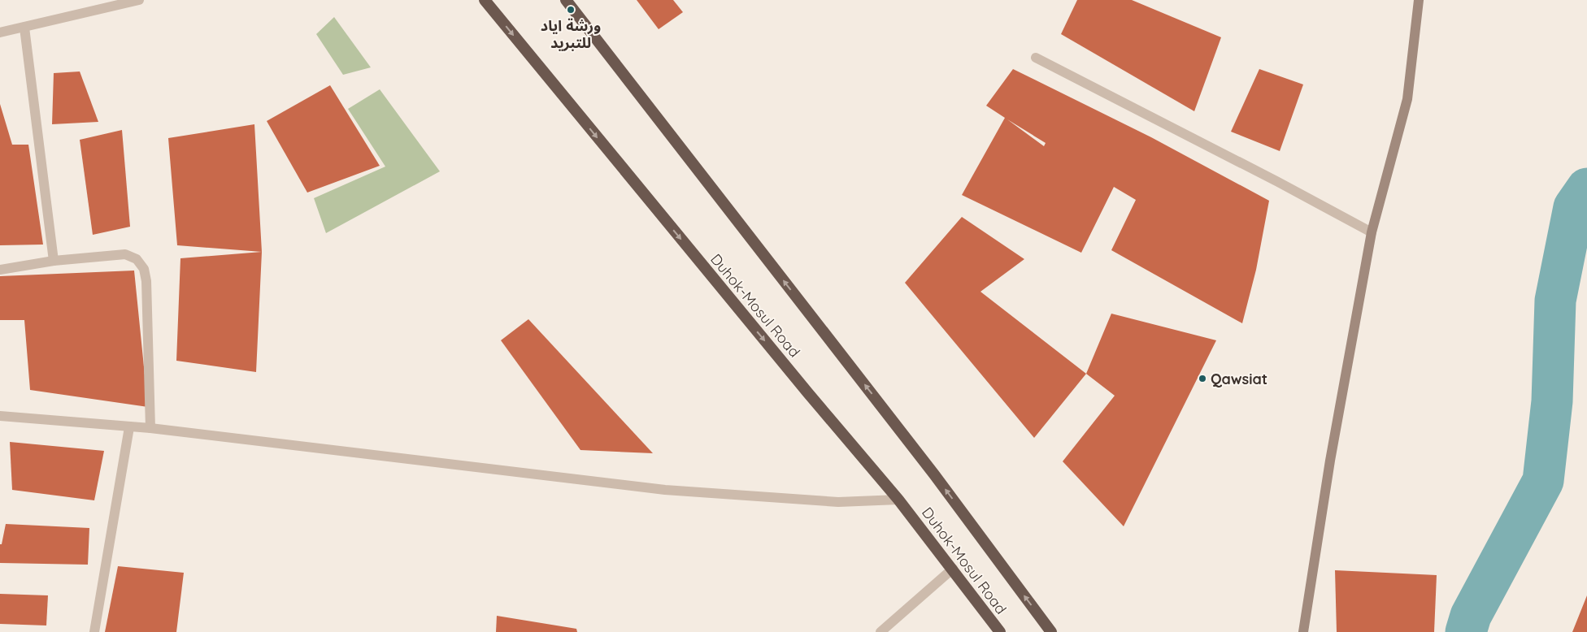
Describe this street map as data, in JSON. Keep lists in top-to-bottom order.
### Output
{
  "streets": {
    "highway": ["Duhok-Mosul Road"]
  },
  "places": ["ورشة اياد للتبريد", "Qawsiat"]
}
